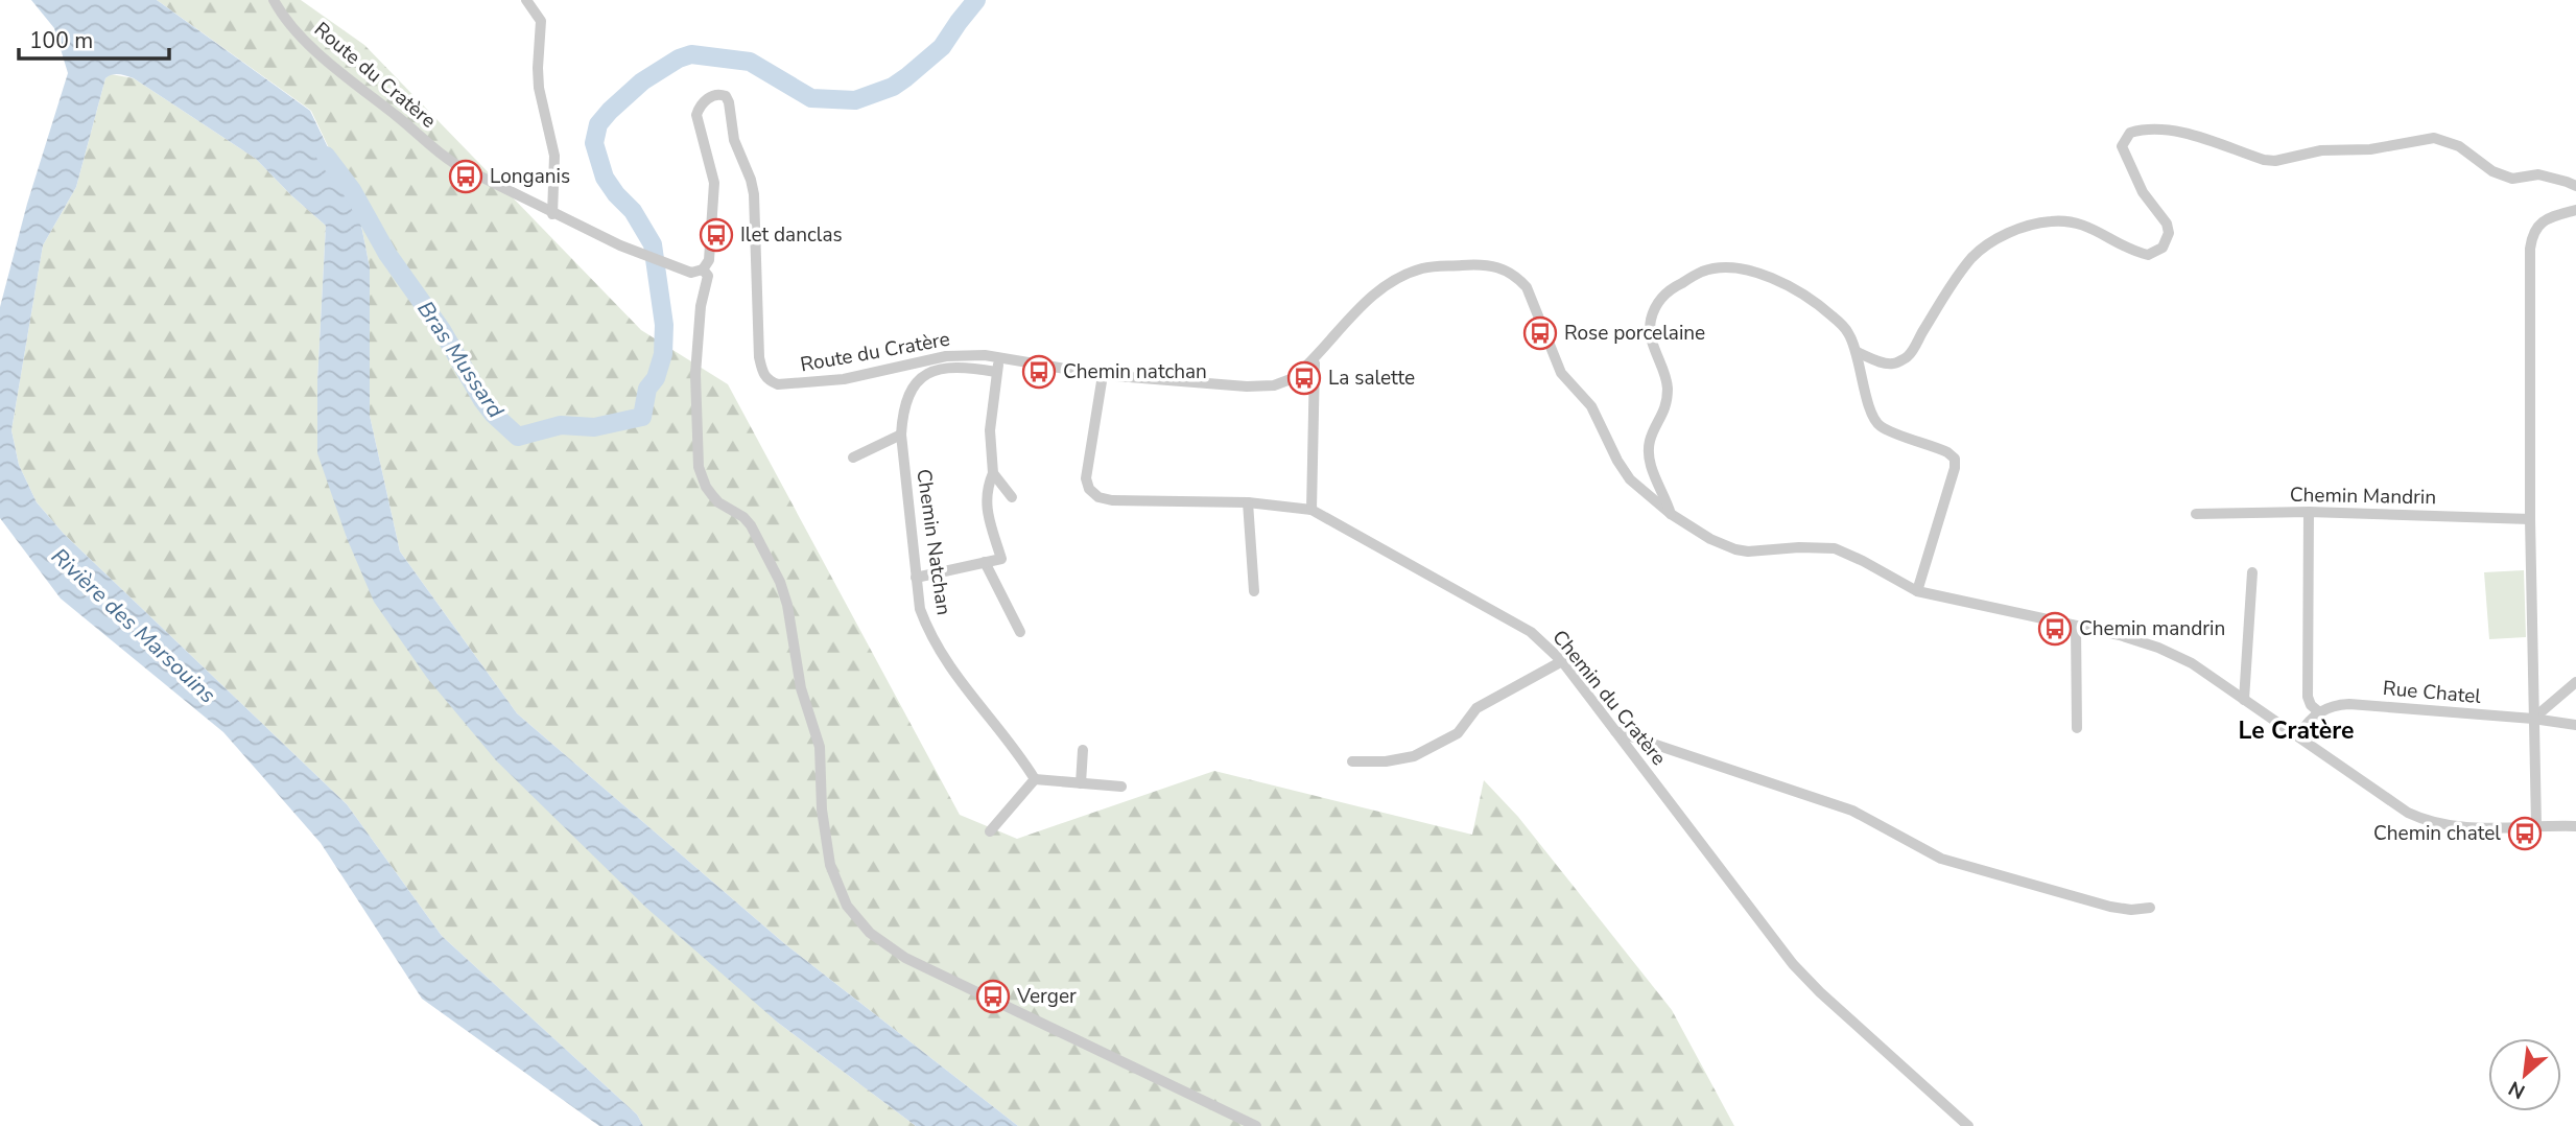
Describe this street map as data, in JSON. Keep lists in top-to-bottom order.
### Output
{
  "streets": {
    "street": [
      "Route du Cratère",
      "Chemin Mandrin",
      "Chemin Natchan",
      "Rue Chatel",
      "Chemin du Cratère"
    ]
  },
  "crossings": [
    ["Route du Cratère", "Chemin du Cratère"]
  ],
  "districts": ["Le Cratère"],
  "water": ["Bras Mussard", "Rivière des Marsouins"],
  "places": {
    "bus stop": [
      "Longanis",
      "Ilet danclas",
      "Rose porcelaine",
      "Chemin natchan",
      "La salette",
      "Chemin mandrin",
      "Chemin chatel",
      "Verger"
    ]
  },
  "scale_bar": "100 m",
  "north": "bottom left"
}
